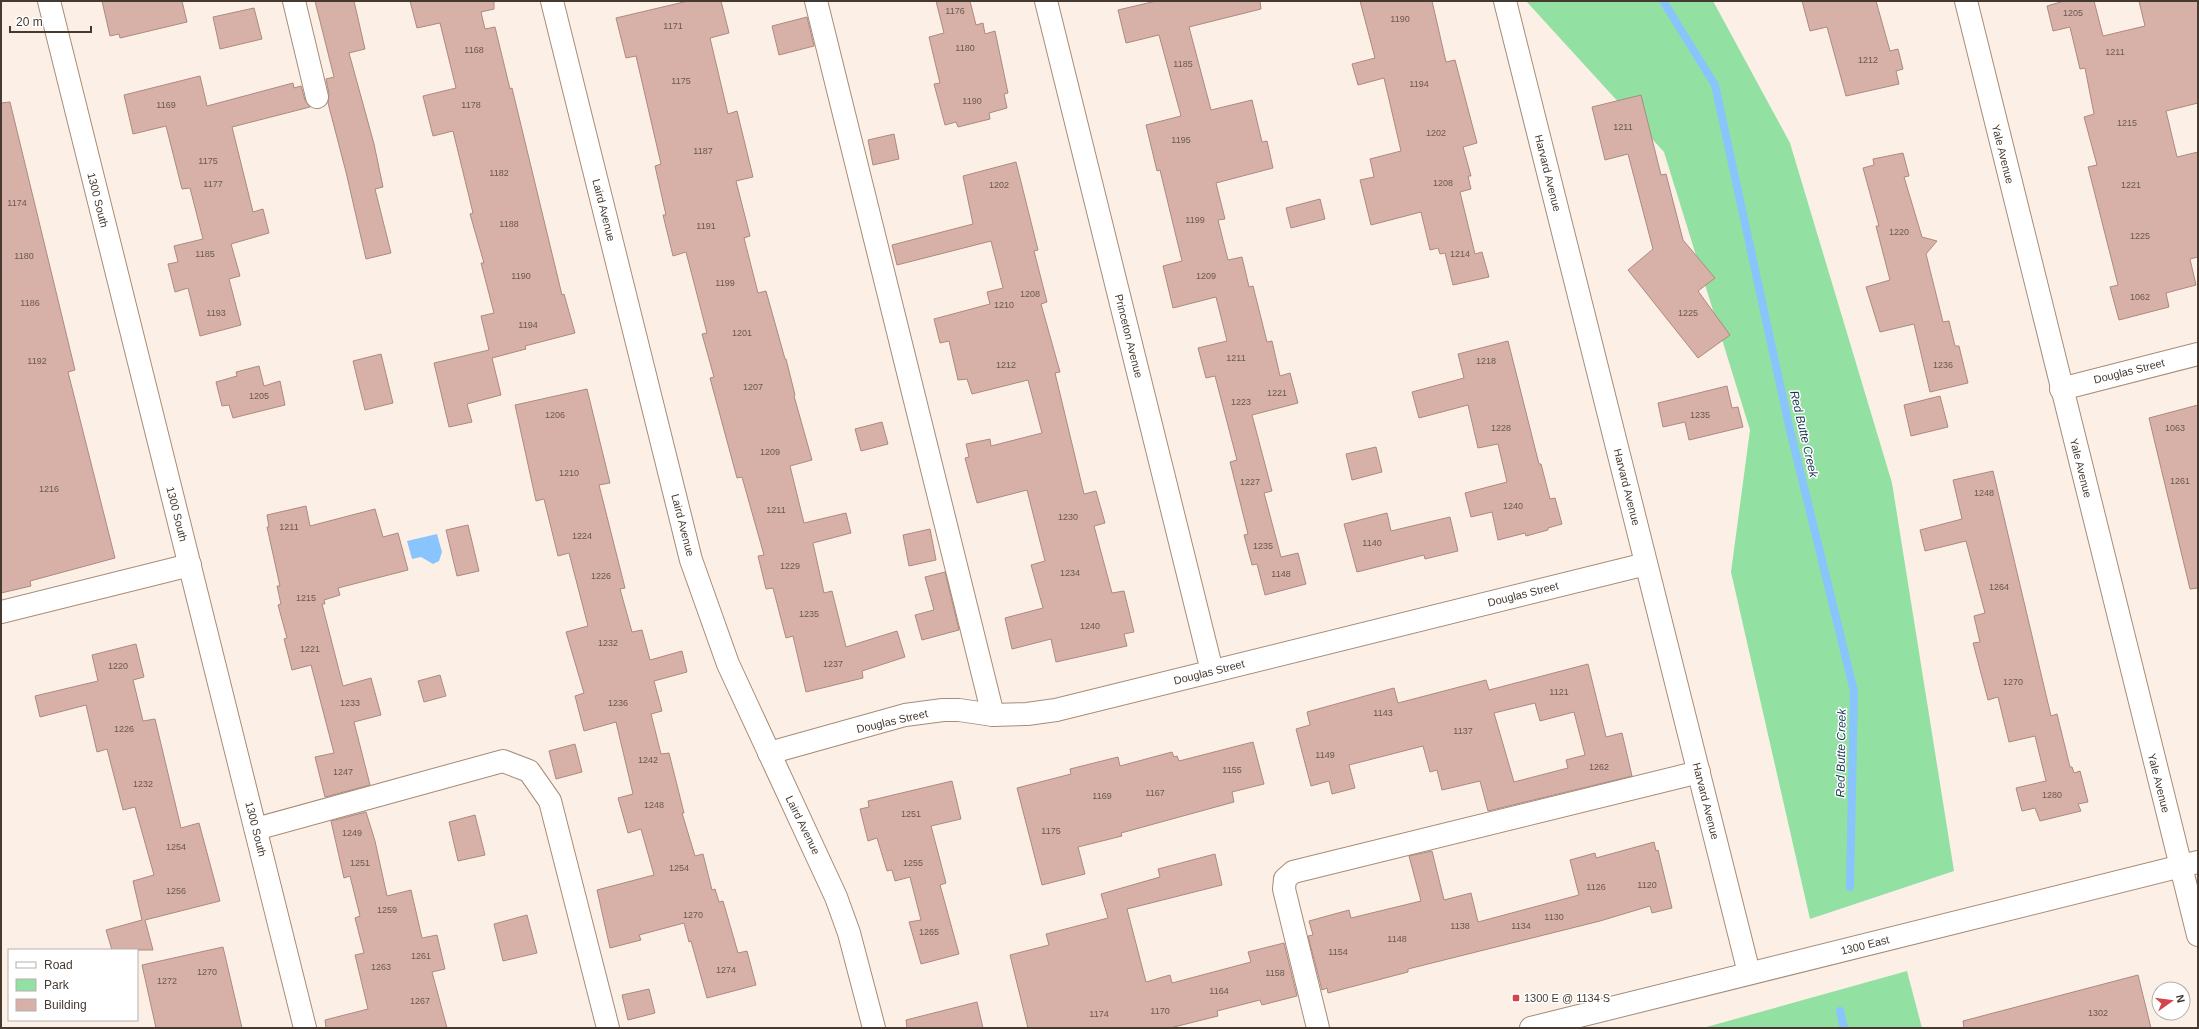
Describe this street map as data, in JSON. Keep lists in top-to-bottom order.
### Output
{
  "streets": {
    "street": [
      "Yale Avenue",
      "Harvard Avenue",
      "1300 South",
      "Laird Avenue",
      "Princeton Avenue",
      "Douglas Street",
      "1300 East"
    ]
  },
  "crossings": [
    ["Yale Avenue", "Douglas Street"],
    ["Yale Avenue", "1300 East"],
    ["Harvard Avenue", "Douglas Street"],
    ["Harvard Avenue", "1300 East"],
    ["Laird Avenue", "Douglas Street"],
    ["Princeton Avenue", "Douglas Street"]
  ],
  "water": ["Red Butte Creek"],
  "places": {
    "transit": ["1300 E @ 1134 S"]
  },
  "house_numbers": [
    "1176",
    "1205",
    "1190",
    "1171",
    "1180",
    "1168",
    "1211",
    "1212",
    "1185",
    "1175",
    "1194",
    "1190",
    "1169",
    "1178",
    "1215",
    "1211",
    "1202",
    "1195",
    "1187",
    "1175",
    "1182",
    "1208",
    "1177",
    "1202",
    "1221",
    "1174",
    "1199",
    "1188",
    "1191",
    "1220",
    "1225",
    "1185",
    "1214",
    "1180",
    "1190",
    "1209",
    "1199",
    "1208",
    "1062",
    "1186",
    "1210",
    "1193",
    "1225",
    "1194",
    "1201",
    "1211",
    "1192",
    "1218",
    "1212",
    "1236",
    "1207",
    "1221",
    "1205",
    "1223",
    "1206",
    "1235",
    "1228",
    "1063",
    "1209",
    "1210",
    "1261",
    "1227",
    "1216",
    "1248",
    "1240",
    "1211",
    "1230",
    "1211",
    "1224",
    "1140",
    "1235",
    "1229",
    "1234",
    "1148",
    "1226",
    "1264",
    "1215",
    "1235",
    "1240",
    "1232",
    "1221",
    "1237",
    "1220",
    "1270",
    "1121",
    "1233",
    "1236",
    "1143",
    "1226",
    "1137",
    "1149",
    "1242",
    "1262",
    "1155",
    "1247",
    "1232",
    "1167",
    "1280",
    "1169",
    "1248",
    "1251",
    "1175",
    "1249",
    "1254",
    "1251",
    "1255",
    "1254",
    "1120",
    "1126",
    "1256",
    "1259",
    "1270",
    "1130",
    "1138",
    "1134",
    "1265",
    "1148",
    "1154",
    "1261",
    "1263",
    "1274",
    "1270",
    "1158",
    "1272",
    "1164",
    "1267",
    "1170",
    "1302",
    "1174"
  ],
  "legend": ["Road", "Park", "Building"],
  "scale_bar": "20 m",
  "north": "right"
}
